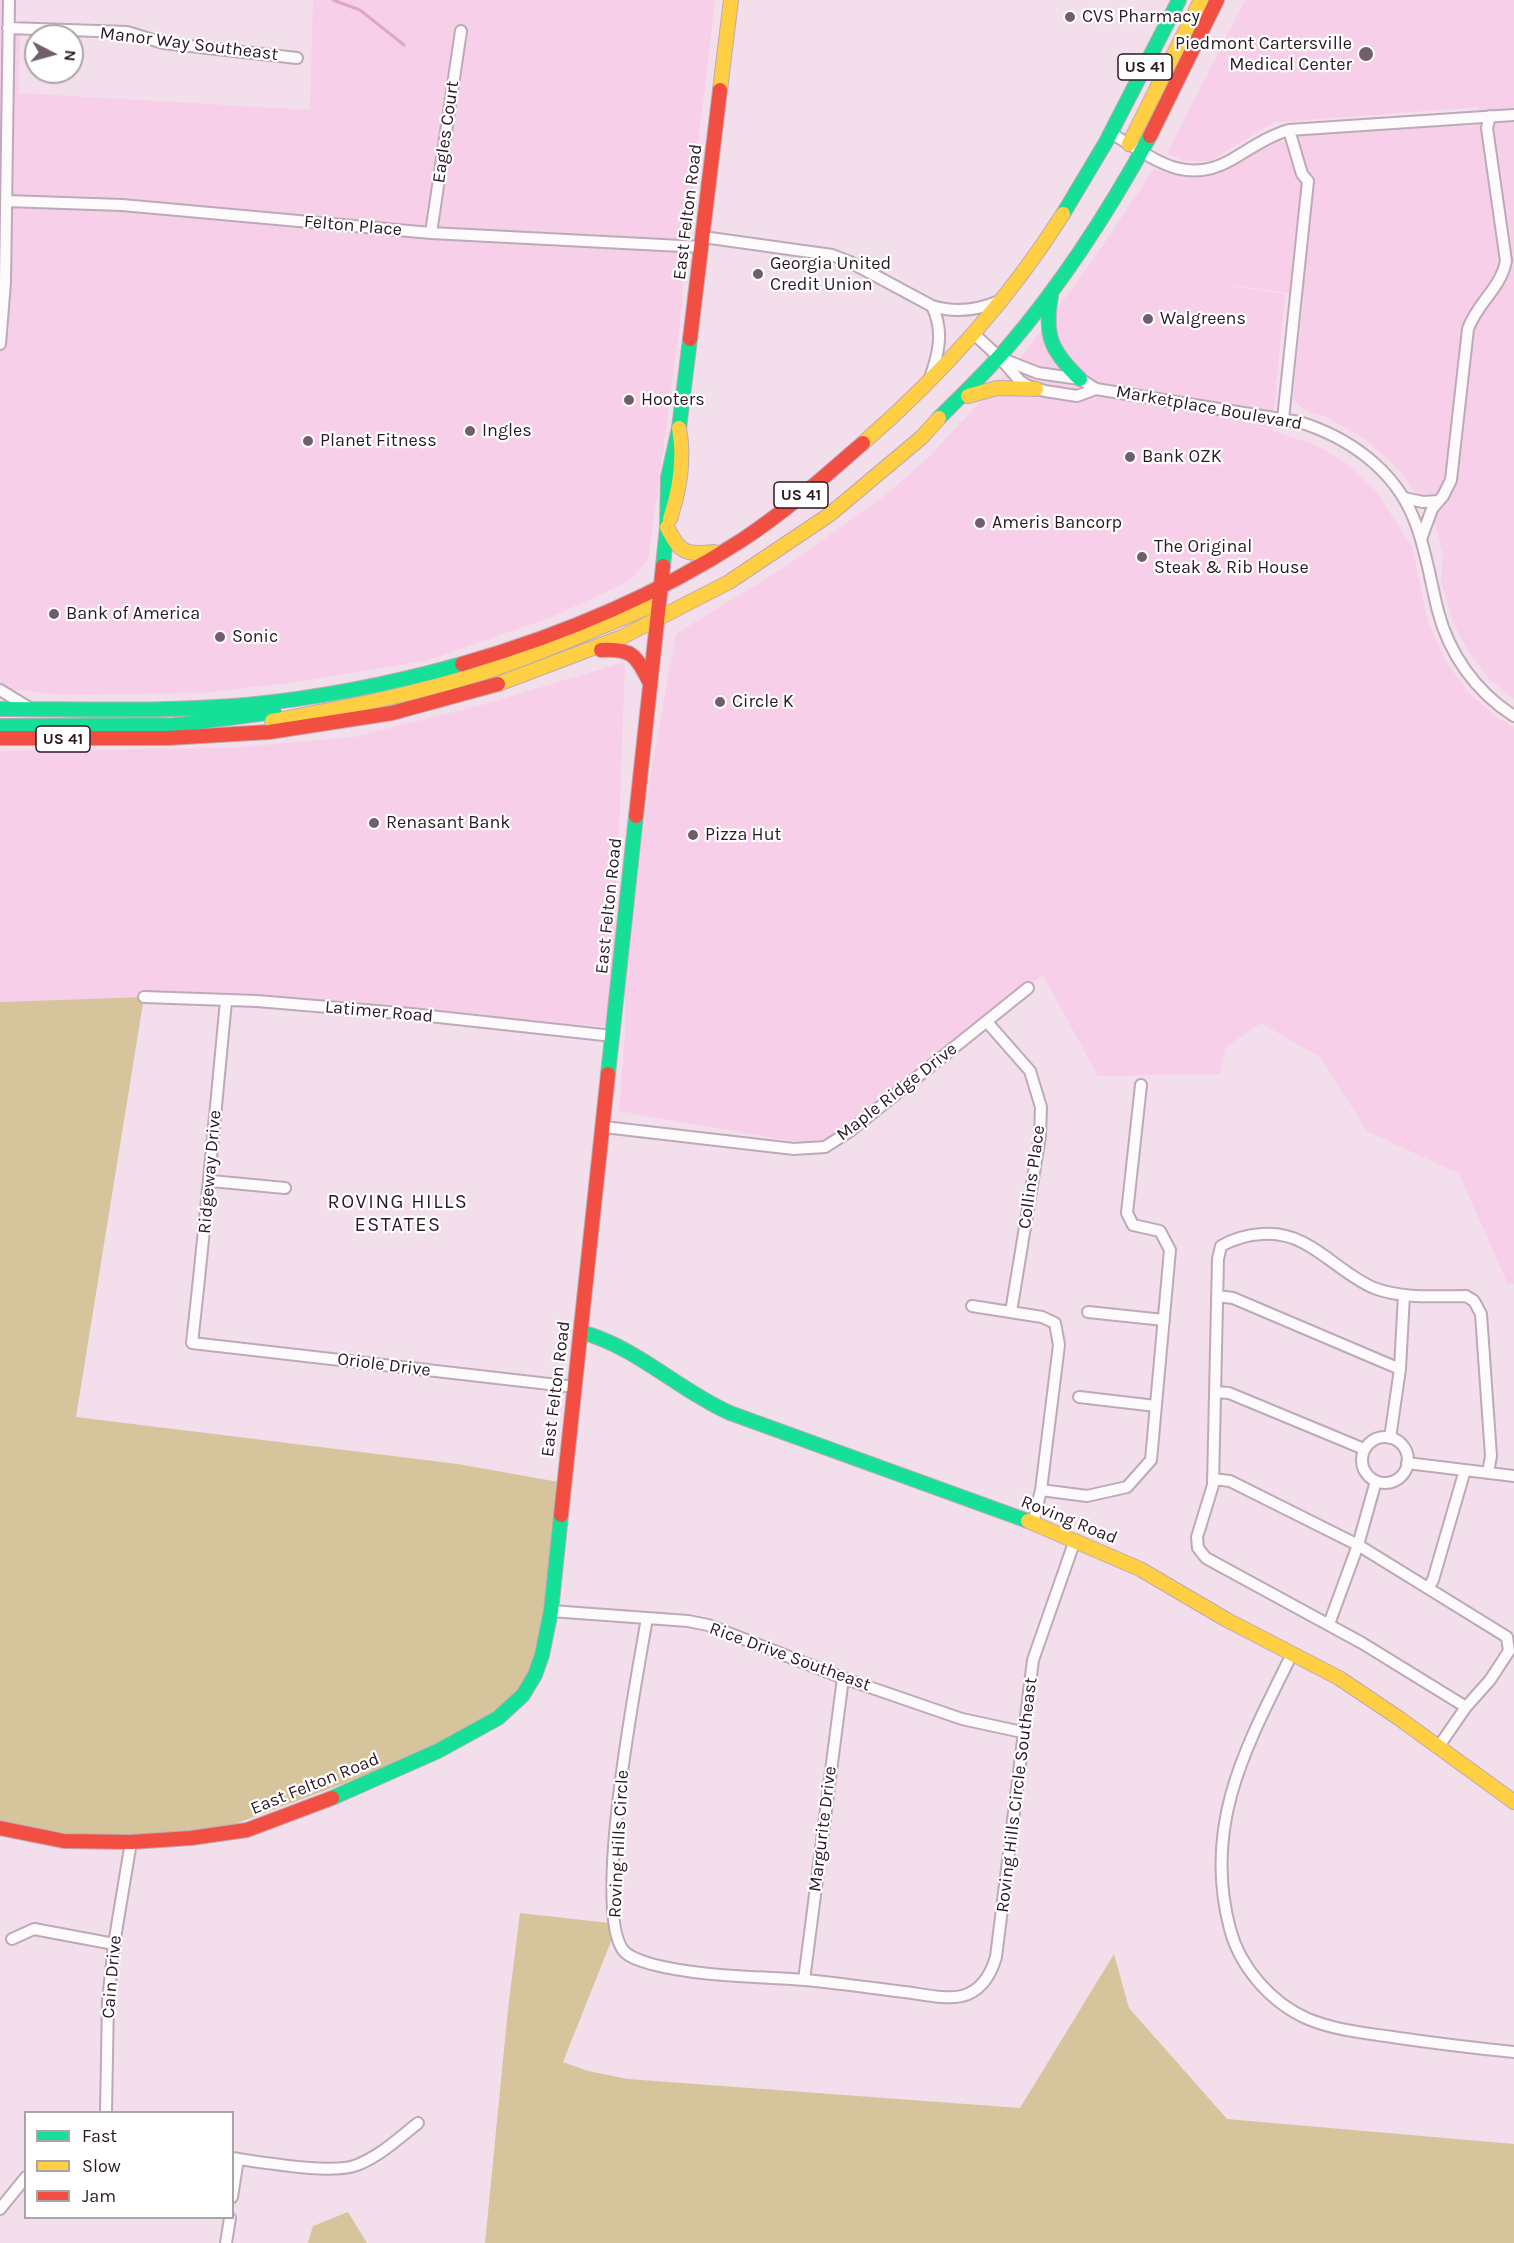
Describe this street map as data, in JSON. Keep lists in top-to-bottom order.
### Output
{
  "streets": {
    "main road": ["US 41", "East Felton Road", "Roving Road"],
    "street": [
      "Manor Way Southeast",
      "Eagles Court",
      "Felton Place",
      "Marketplace Boulevard",
      "Latimer Road",
      "Maple Ridge Drive",
      "Ridgeway Drive",
      "Collins Place",
      "Oriole Drive",
      "Rice Drive Southeast",
      "Roving Hills Circle Southeast",
      "Margurite Drive",
      "Roving Hills Circle",
      "Cain Drive"
    ]
  },
  "crossings": [
    ["US 41", "East Felton Road"],
    ["US 41", "Felton Place"],
    ["US 41", "Marketplace Boulevard"],
    ["Eagles Court", "Felton Place"],
    ["East Felton Road", "Felton Place"],
    ["East Felton Road", "Latimer Road"],
    ["East Felton Road", "Maple Ridge Drive"],
    ["East Felton Road", "Oriole Drive"],
    ["East Felton Road", "Roving Road"],
    ["East Felton Road", "Rice Drive Southeast"],
    ["East Felton Road", "Cain Drive"],
    ["Latimer Road", "Ridgeway Drive"],
    ["Maple Ridge Drive", "Collins Place"],
    ["Ridgeway Drive", "Oriole Drive"],
    ["Roving Road", "Roving Hills Circle Southeast"],
    ["Rice Drive Southeast", "Roving Hills Circle Southeast"],
    ["Rice Drive Southeast", "Margurite Drive"],
    ["Rice Drive Southeast", "Roving Hills Circle"],
    ["Roving Hills Circle Southeast", "Roving Hills Circle"],
    ["Margurite Drive", "Roving Hills Circle"]
  ],
  "districts": ["ROVING HILLS ESTATES"],
  "places": [
    "CVS Pharmacy",
    "Piedmont Cartersville Medical Center",
    "Georgia United Credit Union",
    "Walgreens",
    "Hooters",
    "Ingles",
    "Planet Fitness",
    "Bank OZK",
    "Ameris Bancorp",
    "The Original Steak & Rib House",
    "Bank of America",
    "Sonic",
    "Circle K",
    "Renasant Bank",
    "Pizza Hut"
  ],
  "legend": ["Fast", "Slow", "Jam"],
  "north": "right"
}
